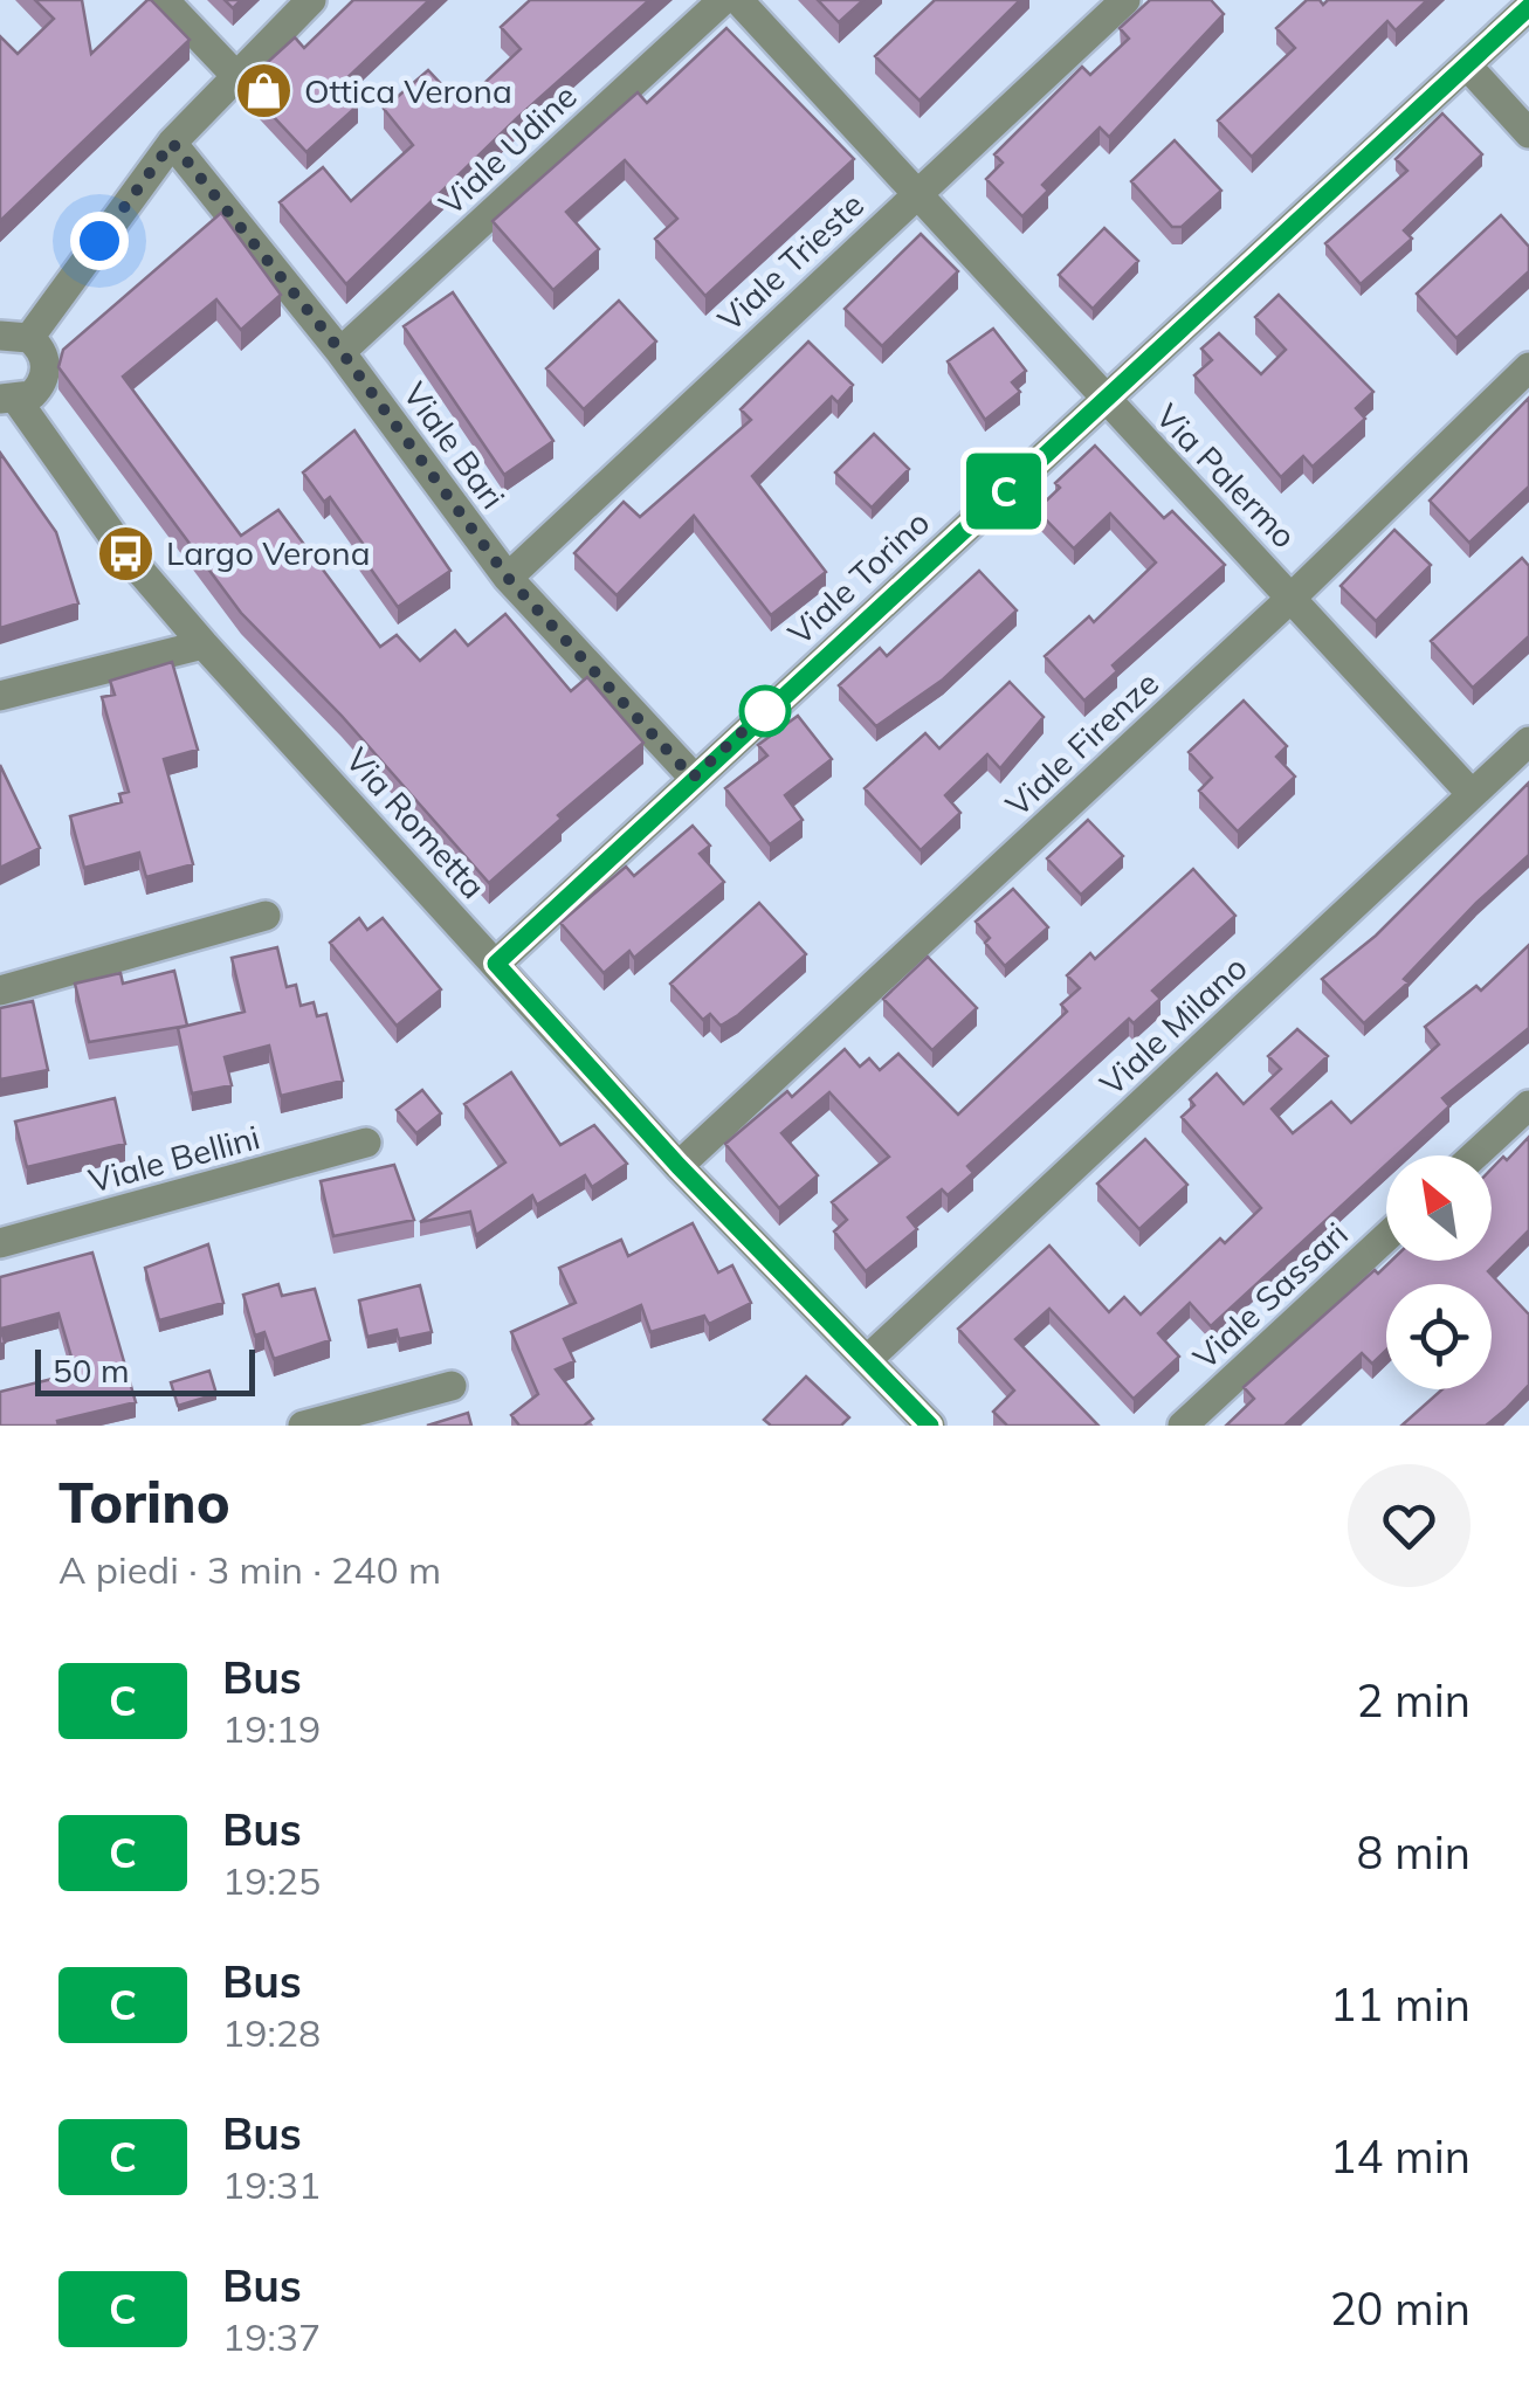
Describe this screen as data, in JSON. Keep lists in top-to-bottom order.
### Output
{
  "streets": {
    "street": [
      "Viale Udine",
      "Viale Trieste",
      "Viale Bari",
      "Via Palermo",
      "Viale Torino",
      "Viale Firenze",
      "Via Rometta",
      "Viale Milano",
      "Viale Bellini",
      "Viale Sassari"
    ]
  },
  "crossings": [
    ["Viale Udine", "Viale Bari"],
    ["Viale Trieste", "Viale Bari"],
    ["Viale Trieste", "Via Palermo"],
    ["Viale Bari", "Viale Torino"],
    ["Via Palermo", "Viale Torino"],
    ["Via Palermo", "Viale Firenze"],
    ["Via Palermo", "Viale Milano"],
    ["Viale Torino", "Via Rometta"],
    ["Viale Firenze", "Via Rometta"],
    ["Via Rometta", "Viale Milano"]
  ],
  "places": {
    "shop": ["Ottica Verona"],
    "bus stop": ["Largo Verona"]
  },
  "lines": ["bus line C"],
  "scale_bar": "50 m",
  "north": "top left",
  "page": {
    "on_map": "C",
    "scale": "50 m",
    "heading": ["Torino", "A piedi · 3 min · 240 m"],
    "list": [
      {
        "mark": "C",
        "name": "Bus",
        "note": "19:19",
        "value": "2 min"
      },
      {
        "mark": "C",
        "name": "Bus",
        "note": "19:25",
        "value": "8 min"
      },
      {
        "mark": "C",
        "name": "Bus",
        "note": "19:28",
        "value": "11 min"
      },
      {
        "mark": "C",
        "name": "Bus",
        "note": "19:31",
        "value": "14 min"
      },
      {
        "mark": "C",
        "name": "Bus",
        "note": "19:37",
        "value": "20 min"
      }
    ]
  }
}
